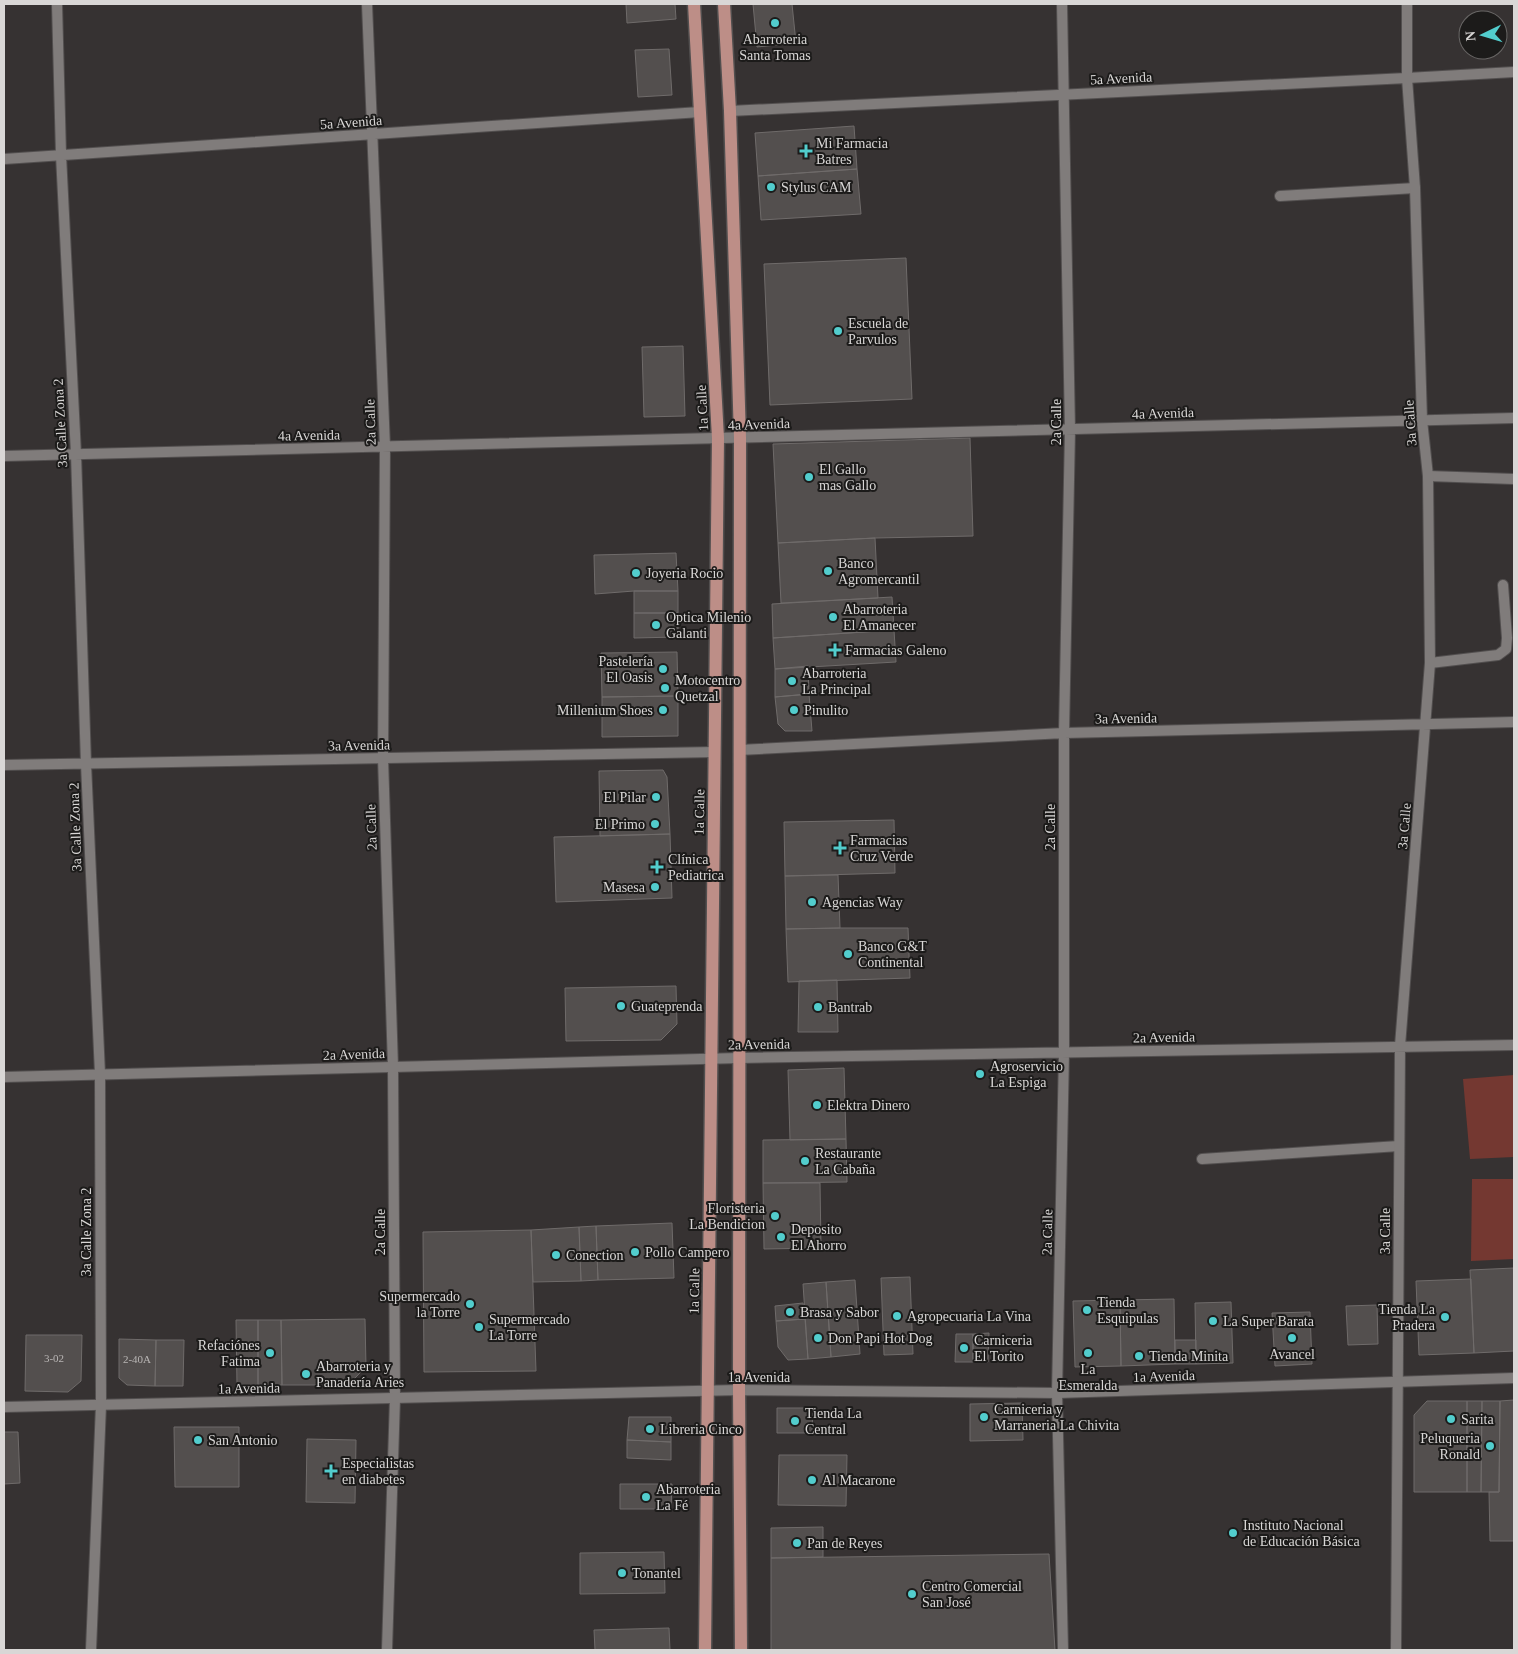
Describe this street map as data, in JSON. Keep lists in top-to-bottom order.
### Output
{
  "streets": {
    "main road": ["1a Calle"],
    "street": [
      "5a Avenida",
      "4a Avenida",
      "2a Calle",
      "3a Calle Zona 2",
      "3a Calle",
      "3a Avenida",
      "2a Avenida",
      "1a Avenida"
    ]
  },
  "crossings": [
    ["5a Avenida", "1a Calle"],
    ["5a Avenida", "2a Calle"],
    ["5a Avenida", "3a Calle Zona 2"],
    ["5a Avenida", "3a Calle"],
    ["1a Calle", "4a Avenida"],
    ["1a Calle", "3a Avenida"],
    ["1a Calle", "2a Avenida"],
    ["1a Calle", "1a Avenida"],
    ["4a Avenida", "2a Calle"],
    ["4a Avenida", "3a Calle Zona 2"],
    ["4a Avenida", "3a Calle"],
    ["2a Calle", "3a Avenida"],
    ["2a Calle", "2a Avenida"],
    ["2a Calle", "1a Avenida"],
    ["3a Calle Zona 2", "3a Avenida"],
    ["3a Calle Zona 2", "2a Avenida"],
    ["3a Calle Zona 2", "1a Avenida"],
    ["3a Calle", "3a Avenida"],
    ["3a Calle", "2a Avenida"],
    ["3a Calle", "1a Avenida"]
  ],
  "places": {
    "other": [
      "Abarroteria Santa Tomas",
      "Stylus CAM",
      "Escuela de Parvulos",
      "El Gallo mas Gallo",
      "Banco Agromercantil",
      "Joyeria Rocio",
      "Abarroteria El Amanecer",
      "Optica Milenio Galanti",
      "Pastelería El Oasis",
      "Abarroteria La Principal",
      "Motocentro Quetzal",
      "Millenium Shoes",
      "Pinulito",
      "El Pilar",
      "El Primo",
      "Masesa",
      "Agencias Way",
      "Banco G&T Continental",
      "Guateprenda",
      "Bantrab",
      "Agroservicio La Espiga",
      "Elektra Dinero",
      "Restaurante La Cabaña",
      "Floristeria La Bendicion",
      "Deposito El Ahorro",
      "Pollo Campero",
      "Conection",
      "Supermercado la Torre",
      "Tienda Esquipulas",
      "Brasa y Sabor",
      "Agropecuaria La Vina",
      "Tienda La Pradera",
      "La Super Barata",
      "Supermercado La Torre",
      "Don Papi Hot Dog",
      "Avancel",
      "Carniceria El Torito",
      "Refaciónes Fatima",
      "La Esmeralda",
      "Tienda Minita",
      "Abarroteria y Panadería Aries",
      "Carniceria y Marraneria La Chivita",
      "Sarita",
      "Tienda La Central",
      "Libreria Cinco",
      "San Antonio",
      "Peluqueria Ronald",
      "Al Macarone",
      "Abarroteria La Fé",
      "Instituto Nacional de Educación Básica",
      "Pan de Reyes",
      "Tonantel",
      "Centro Comercial San José"
    ],
    "health": [
      "Mi Farmacia Batres",
      "Farmacias Galeno",
      "Farmacias Cruz Verde",
      "Clínica Pediatrica",
      "Especialistas en diabetes"
    ]
  },
  "house_numbers": ["3-02", "2-40A"],
  "north": "left"
}
